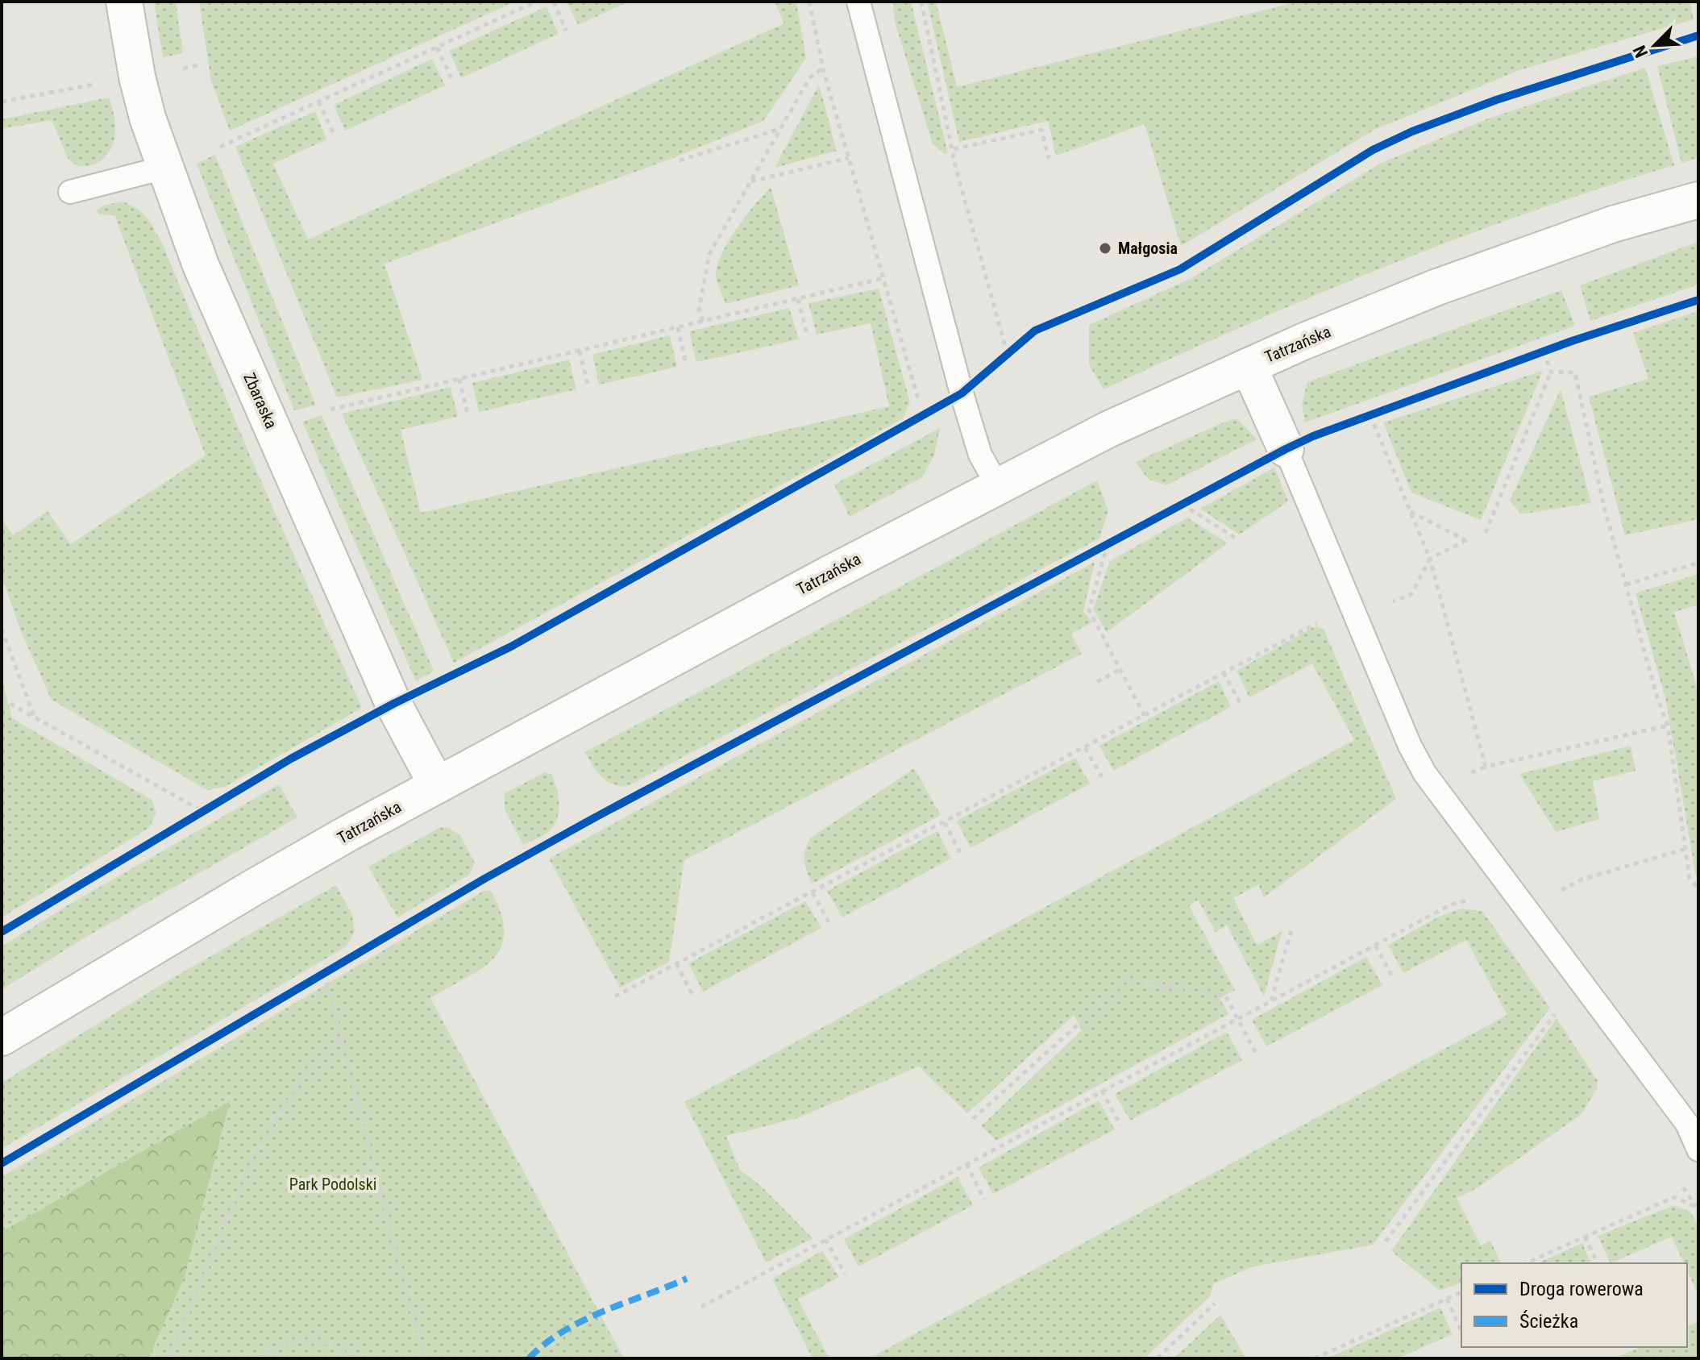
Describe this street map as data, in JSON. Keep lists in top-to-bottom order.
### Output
{
  "streets": {
    "street": ["Tatrzańska", "Zbaraska"]
  },
  "crossings": [
    ["Tatrzańska", "Zbaraska"]
  ],
  "parks": ["Park Podolski"],
  "places": ["Małgosia"],
  "legend": ["Droga rowerowa", "Ścieżka"],
  "north": "bottom left"
}
